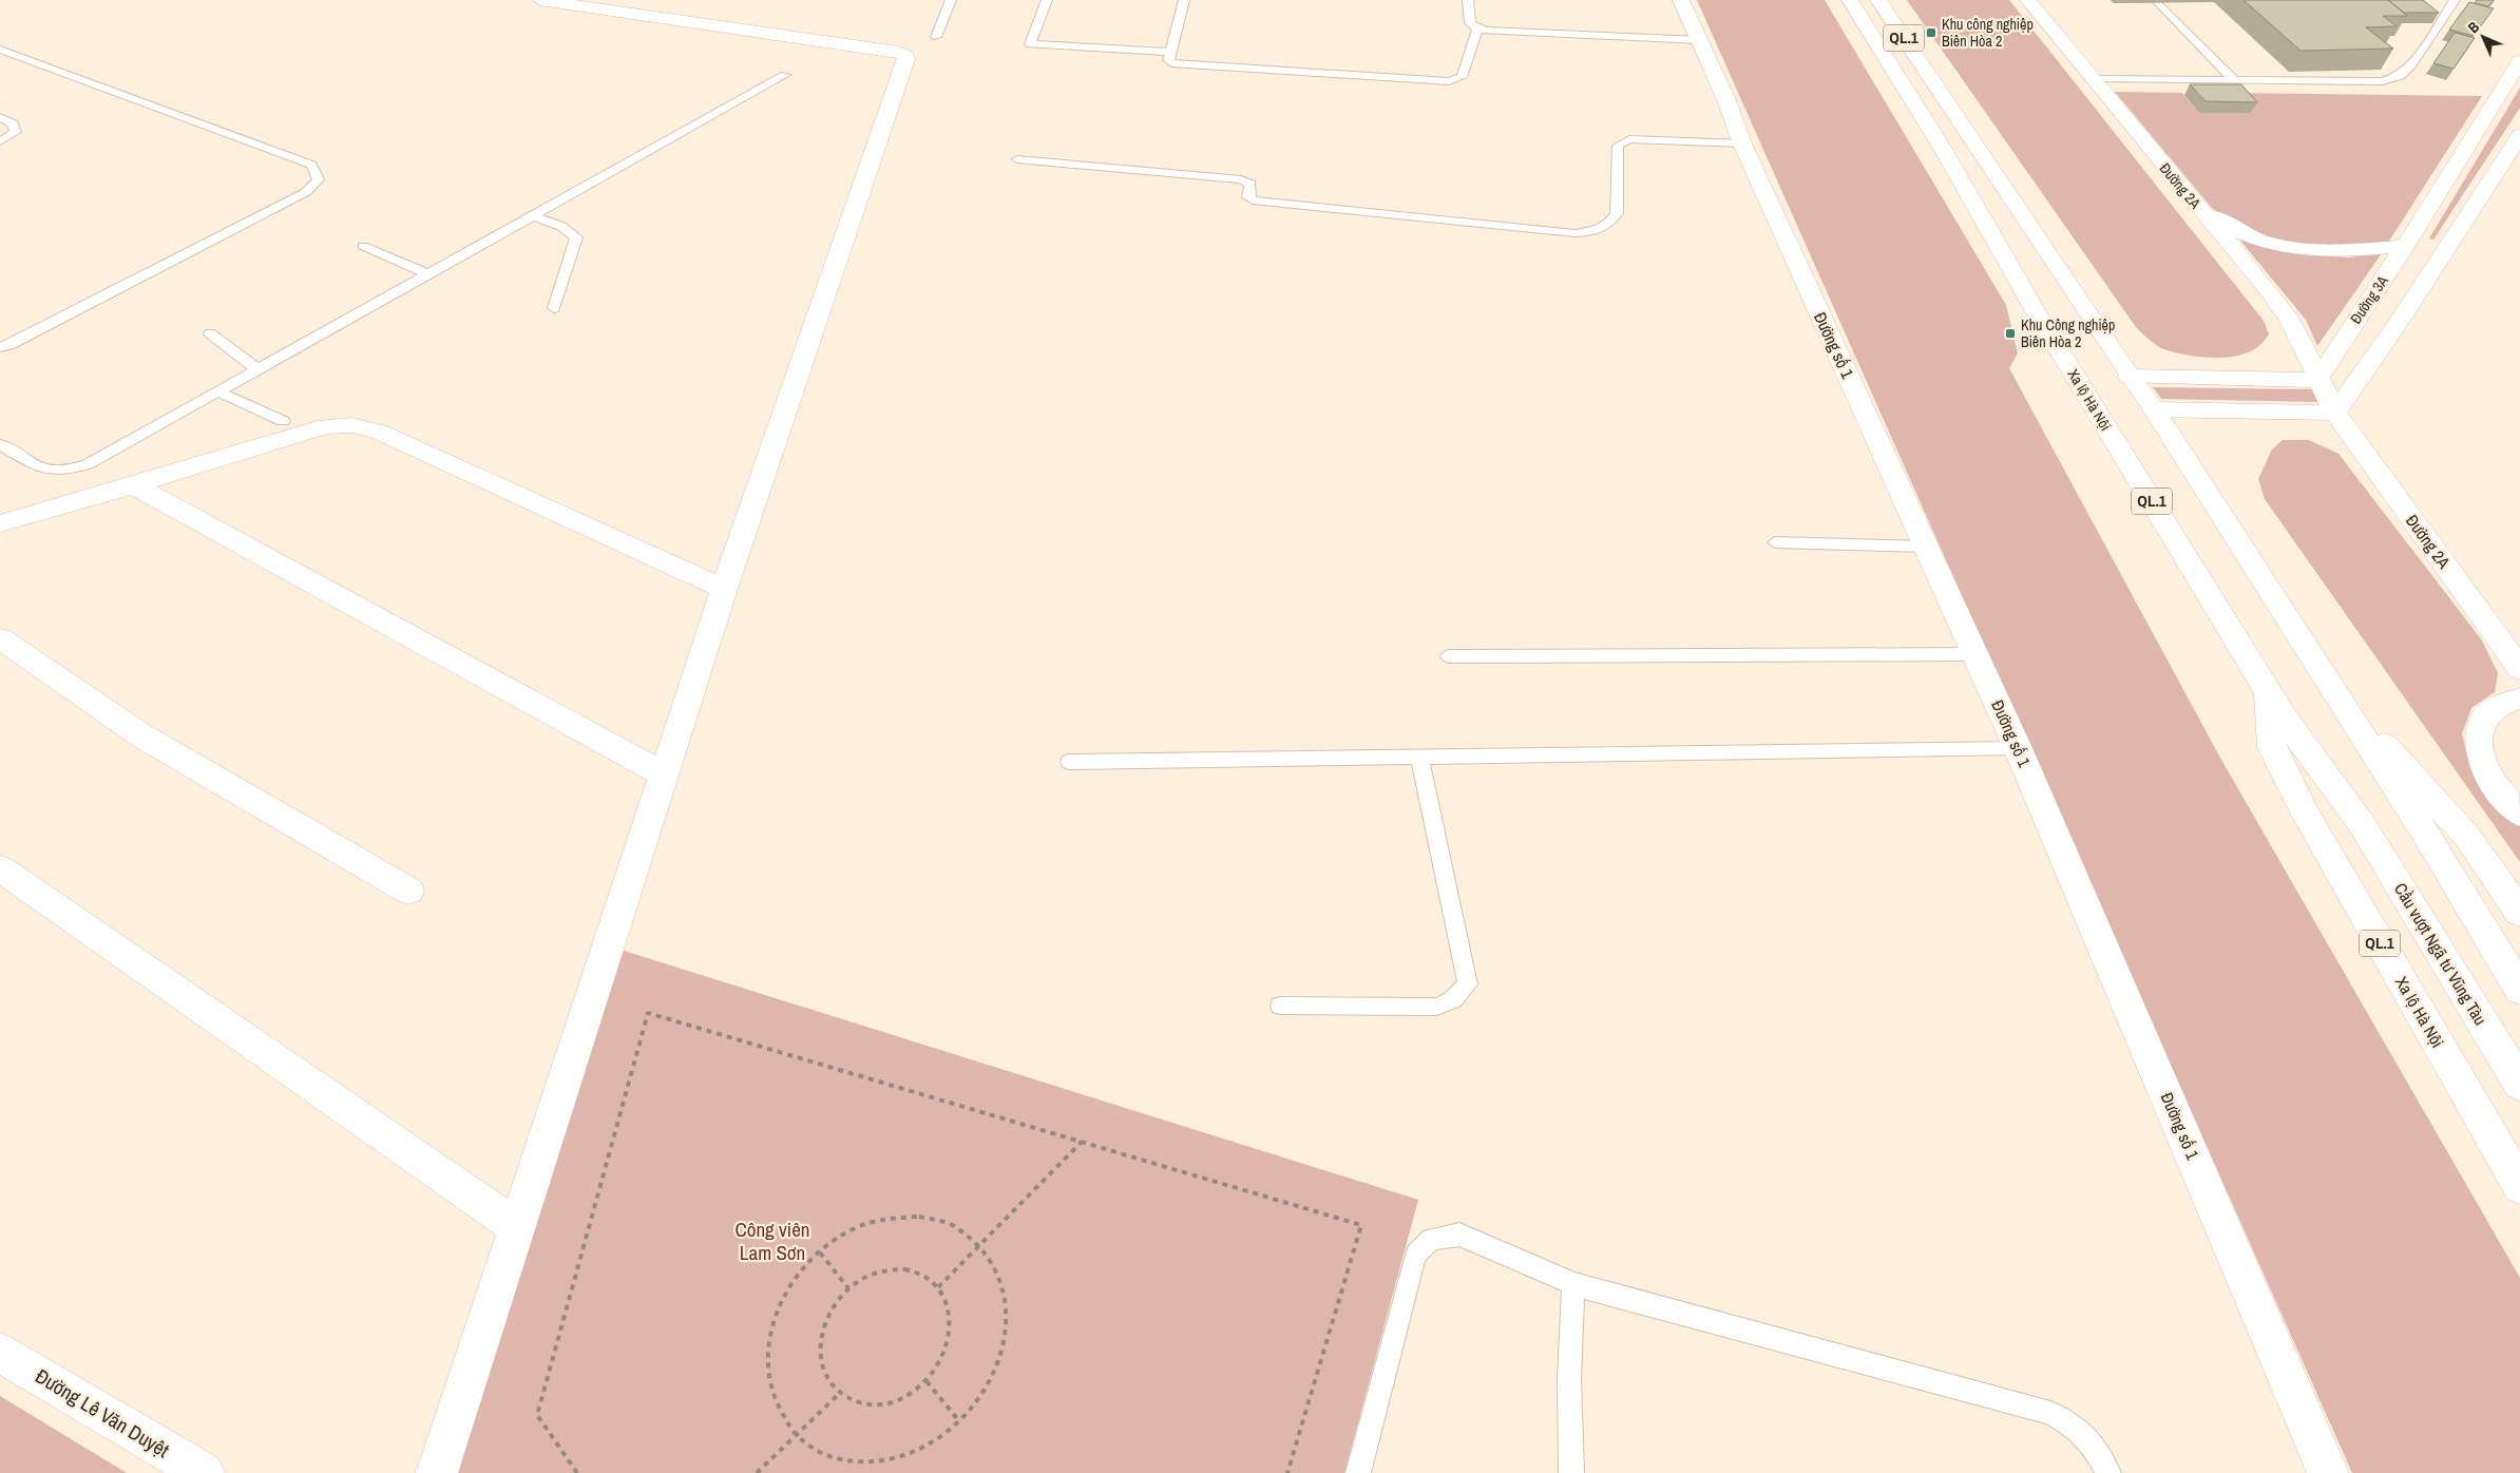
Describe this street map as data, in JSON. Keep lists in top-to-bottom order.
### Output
{
  "streets": {
    "main road": [
      "QL.1",
      "Đường 2A",
      "Đường 3A",
      "Đường số 1",
      "Xa lộ Hà Nội",
      "Cầu vượt Ngã tư Vũng Tàu",
      "Đường Lê Văn Duyệt"
    ]
  },
  "crossings": [
    ["Đường 2A", "Đường 3A"],
    ["Xa lộ Hà Nội", "Cầu vượt Ngã tư Vũng Tàu"]
  ],
  "parks": ["Công viên Lam Sơn"],
  "places": {
    "transit": ["Khu công nghiệp Biên Hòa 2", "Khu Công nghiệp Biên Hòa 2"]
  },
  "north": "top left"
}
